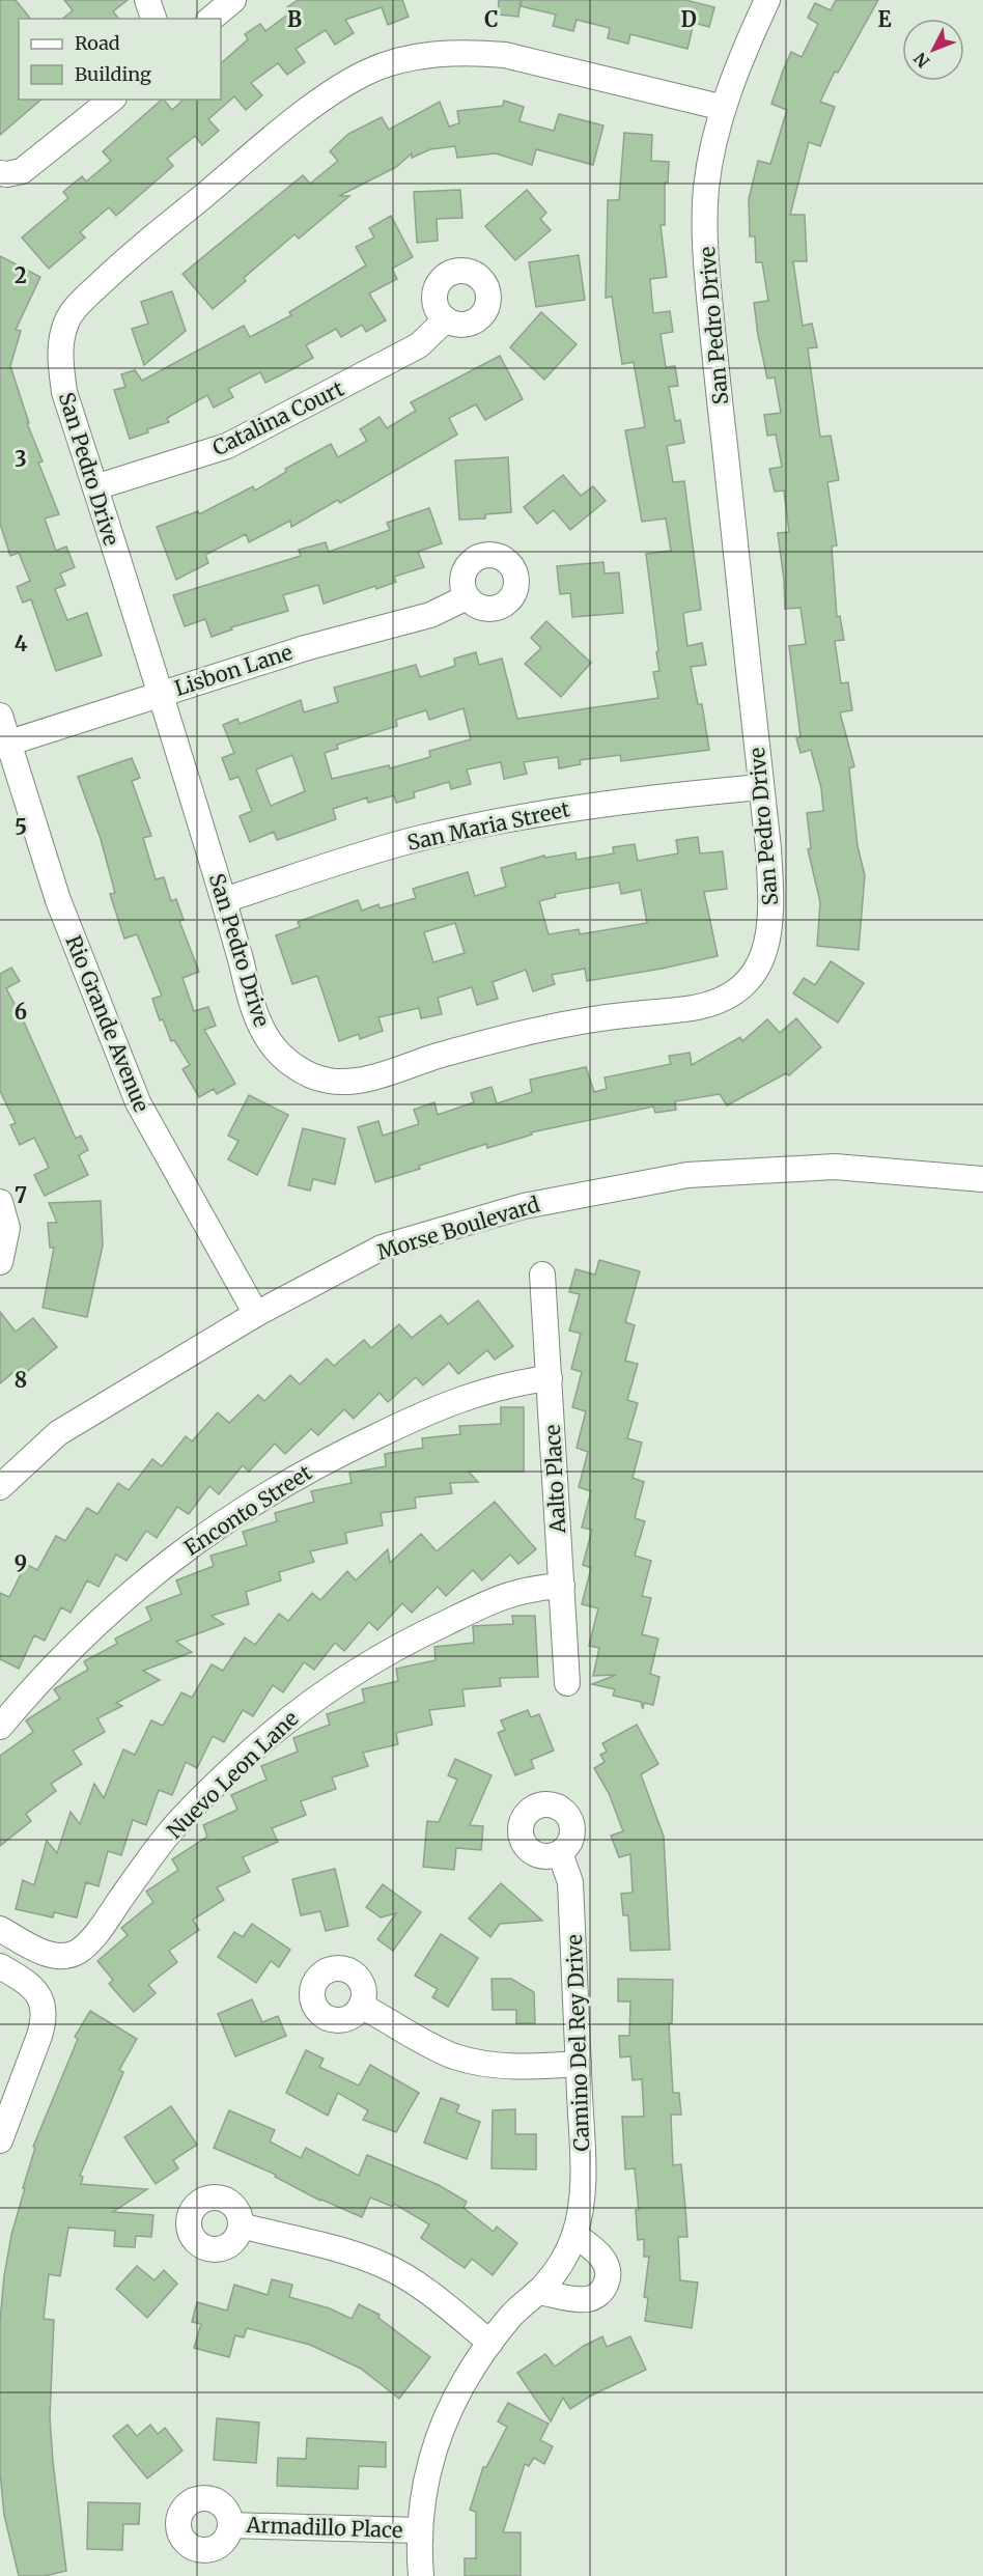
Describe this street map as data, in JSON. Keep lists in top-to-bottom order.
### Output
{
  "streets": {
    "street": [
      "San Pedro Drive",
      "Catalina Court",
      "Lisbon Lane",
      "San Maria Street",
      "Rio Grande Avenue",
      "Morse Boulevard",
      "Aalto Place",
      "Enconto Street",
      "Nuevo Leon Lane",
      "Camino Del Rey Drive",
      "Armadillo Place"
    ]
  },
  "crossings": [
    ["San Pedro Drive", "Catalina Court"],
    ["San Pedro Drive", "Lisbon Lane"],
    ["San Pedro Drive", "San Maria Street"],
    ["Lisbon Lane", "Rio Grande Avenue"],
    ["Rio Grande Avenue", "Morse Boulevard"],
    ["Aalto Place", "Enconto Street"],
    ["Aalto Place", "Nuevo Leon Lane"],
    ["Camino Del Rey Drive", "Armadillo Place"]
  ],
  "legend": ["Road", "Building"],
  "north": "bottom left",
  "grid": {
    "columns": [
      "B",
      "C",
      "D",
      "E"
    ],
    "rows": [
      "2",
      "3",
      "4",
      "5",
      "6",
      "7",
      "8",
      "9"
    ]
  }
}
